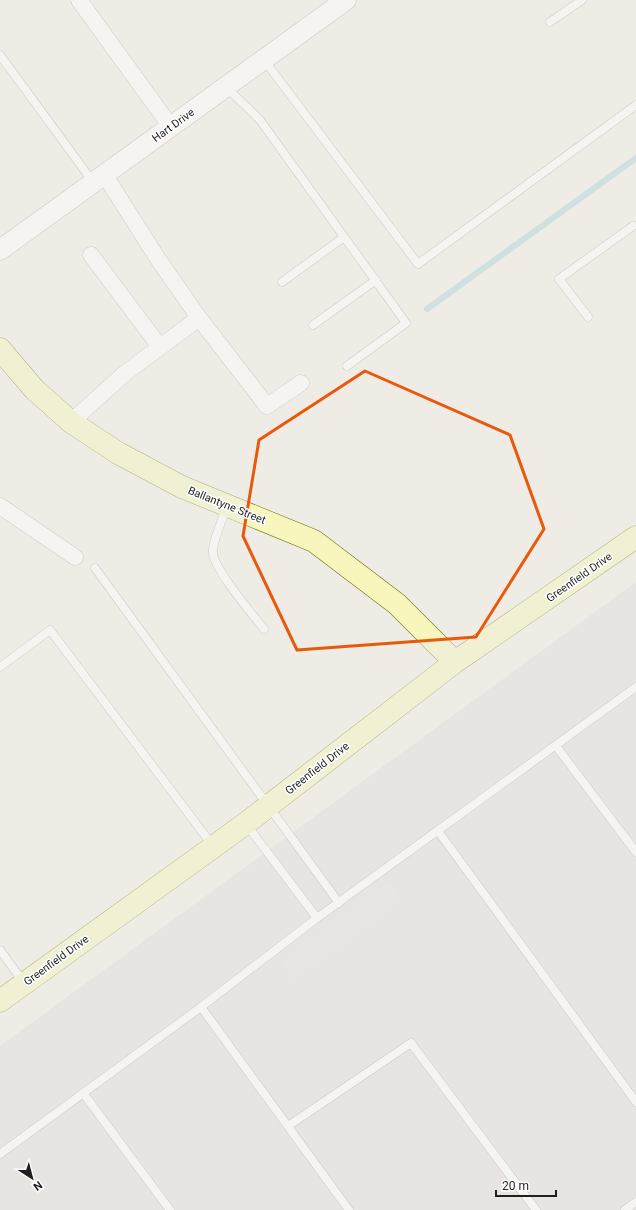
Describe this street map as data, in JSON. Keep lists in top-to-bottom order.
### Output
{
  "streets": {
    "main road": ["Ballantyne Street", "Greenfield Drive"],
    "street": ["Hart Drive"]
  },
  "crossings": [
    ["Ballantyne Street", "Greenfield Drive"]
  ],
  "scale_bar": "20 m",
  "north": "bottom right"
}
